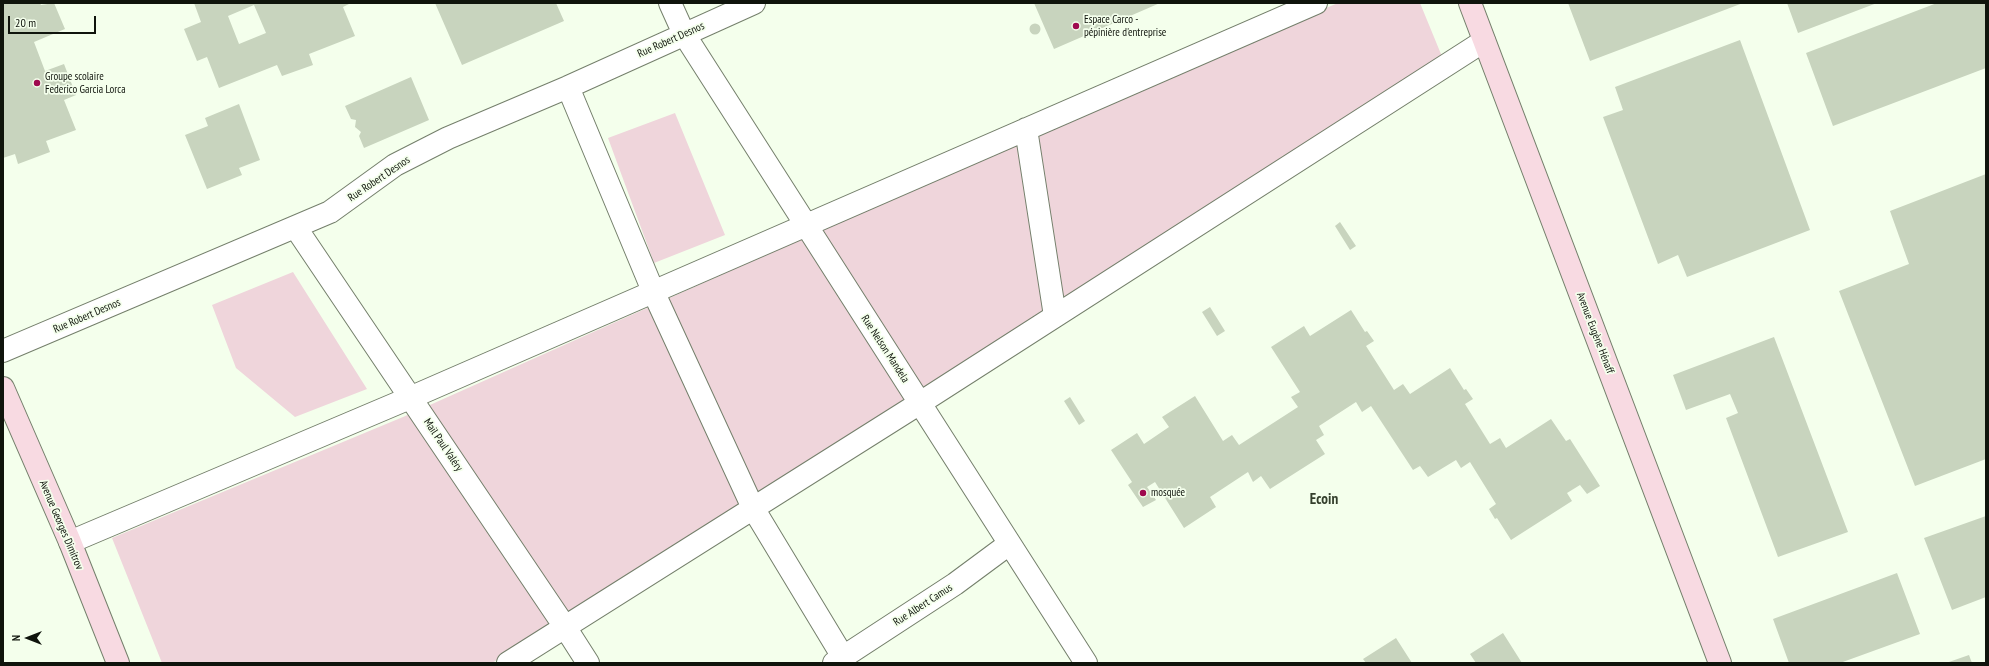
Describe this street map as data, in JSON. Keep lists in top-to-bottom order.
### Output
{
  "streets": {
    "main road": ["Avenue Eugène Hénaff", "Avenue Georges Dimitrov"],
    "street": [
      "Rue Robert Desnos",
      "Rue Nelson Mandela",
      "Mail Paul Valéry",
      "Rue Albert Camus"
    ]
  },
  "crossings": [
    ["Rue Robert Desnos", "Rue Nelson Mandela"],
    ["Rue Robert Desnos", "Mail Paul Valéry"],
    ["Rue Nelson Mandela", "Rue Albert Camus"]
  ],
  "districts": ["Ecoin"],
  "places": ["Espace Carco - pépinière d'entreprise", "Groupe scolaire Federico Garcia Lorca", "mosquée"],
  "scale_bar": "20 m",
  "north": "left"
}
